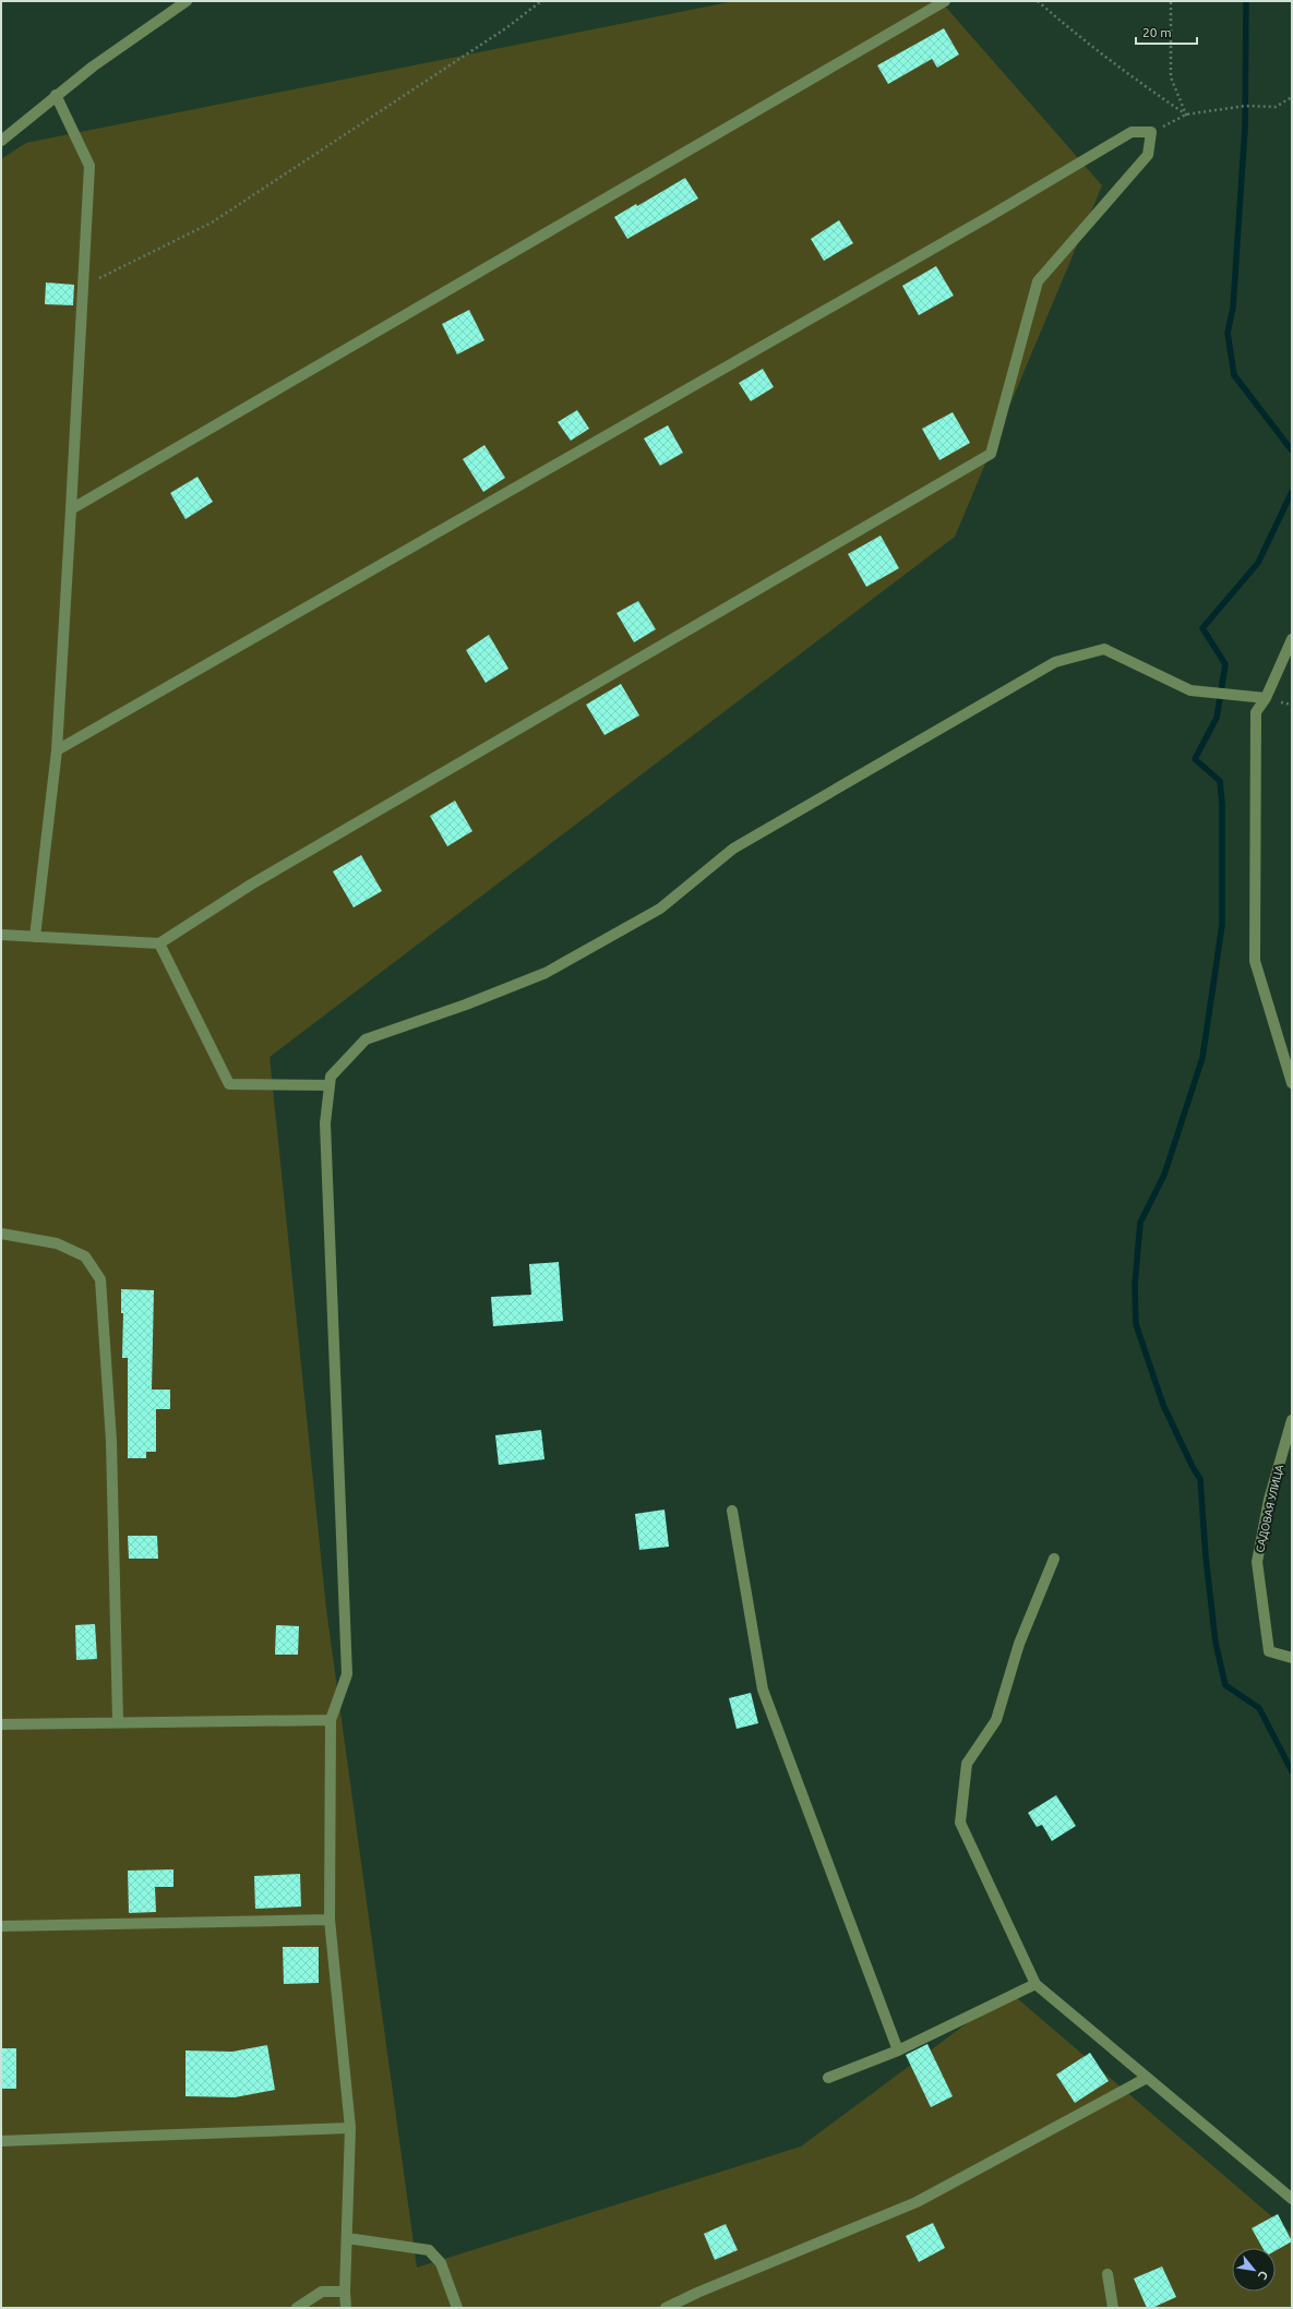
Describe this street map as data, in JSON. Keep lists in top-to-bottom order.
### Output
{
  "streets": {
    "street": ["САДОВАЯ УЛИЦА"]
  },
  "scale_bar": "20 m",
  "north": "bottom right"
}
